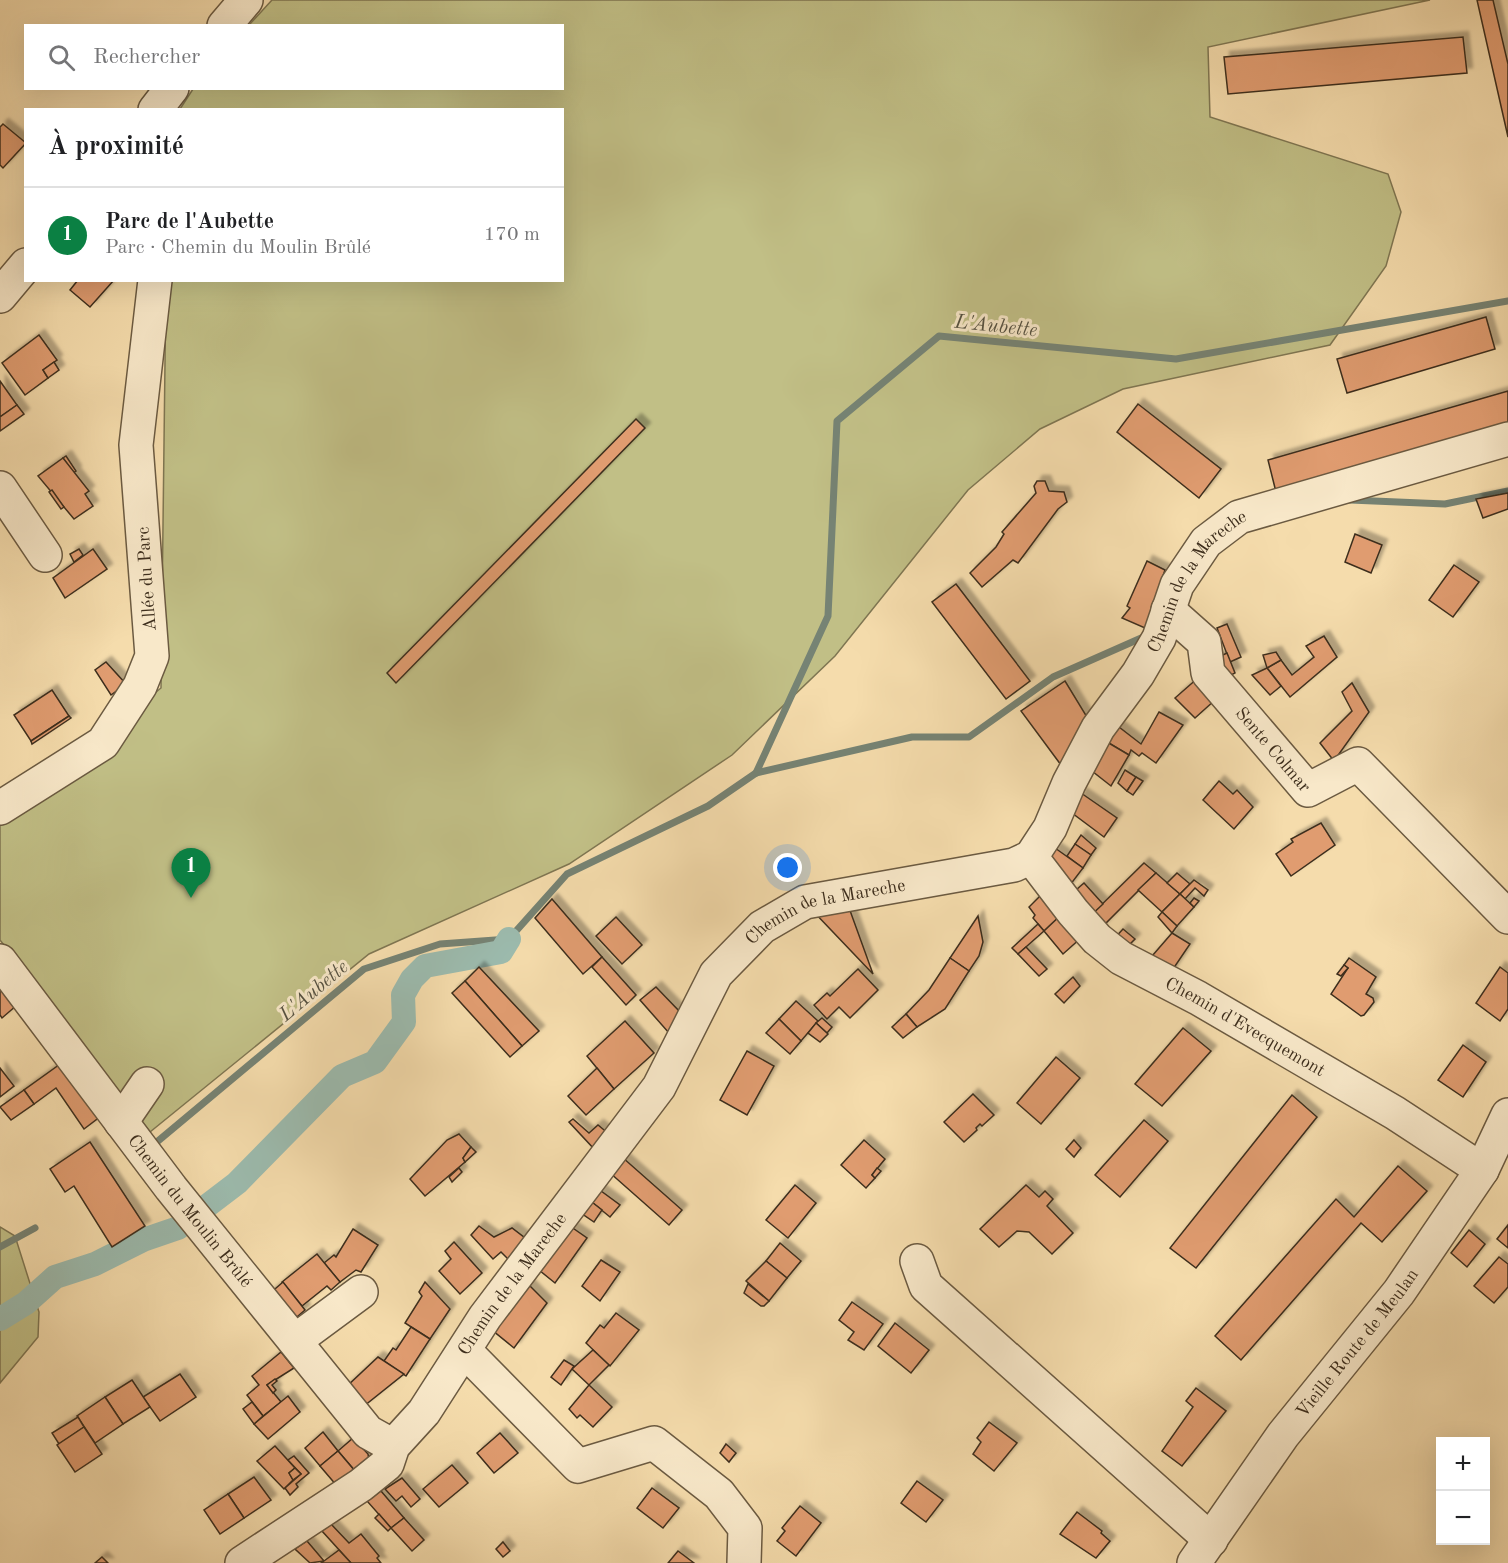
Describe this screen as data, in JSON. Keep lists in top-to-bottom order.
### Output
{
  "streets": {
    "street": [
      "Allée du Parc",
      "Chemin de la Mareche",
      "Sente Colmar",
      "Chemin d'Evecquemont",
      "Chemin du Moulin Brûlé",
      "Vieille Route de Meulan"
    ]
  },
  "crossings": [
    ["Chemin de la Mareche", "Sente Colmar"],
    ["Chemin de la Mareche", "Chemin d'Evecquemont"],
    ["Chemin de la Mareche", "Chemin du Moulin Brûlé"],
    ["Chemin d'Evecquemont", "Vieille Route de Meulan"]
  ],
  "water": ["L'Aubette"],
  "page": {
    "search": "Rechercher",
    "heading": "À proximité",
    "list": [
      {
        "mark": "1",
        "name": "Parc de l'Aubette",
        "note": "Parc · Chemin du Moulin Brûlé",
        "value": "170 m"
      }
    ],
    "pins": "1",
    "map_buttons": ["+", "−"]
  }
}
